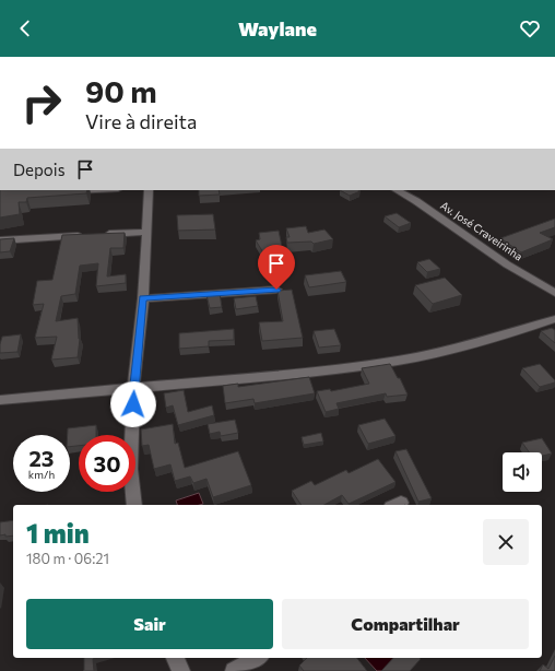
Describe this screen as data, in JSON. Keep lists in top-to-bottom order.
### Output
{
  "streets": {
    "street": ["Av. José Craveirinha"]
  },
  "page": {
    "header": "Waylane",
    "turn": ["90 m", "Vire à direita"],
    "then": "Depois",
    "speed": "23 km/h",
    "limit": "30",
    "heading": ["1 min", "180 m · 06:21"],
    "buttons": ["Sair", "Compartilhar"]
  }
}
